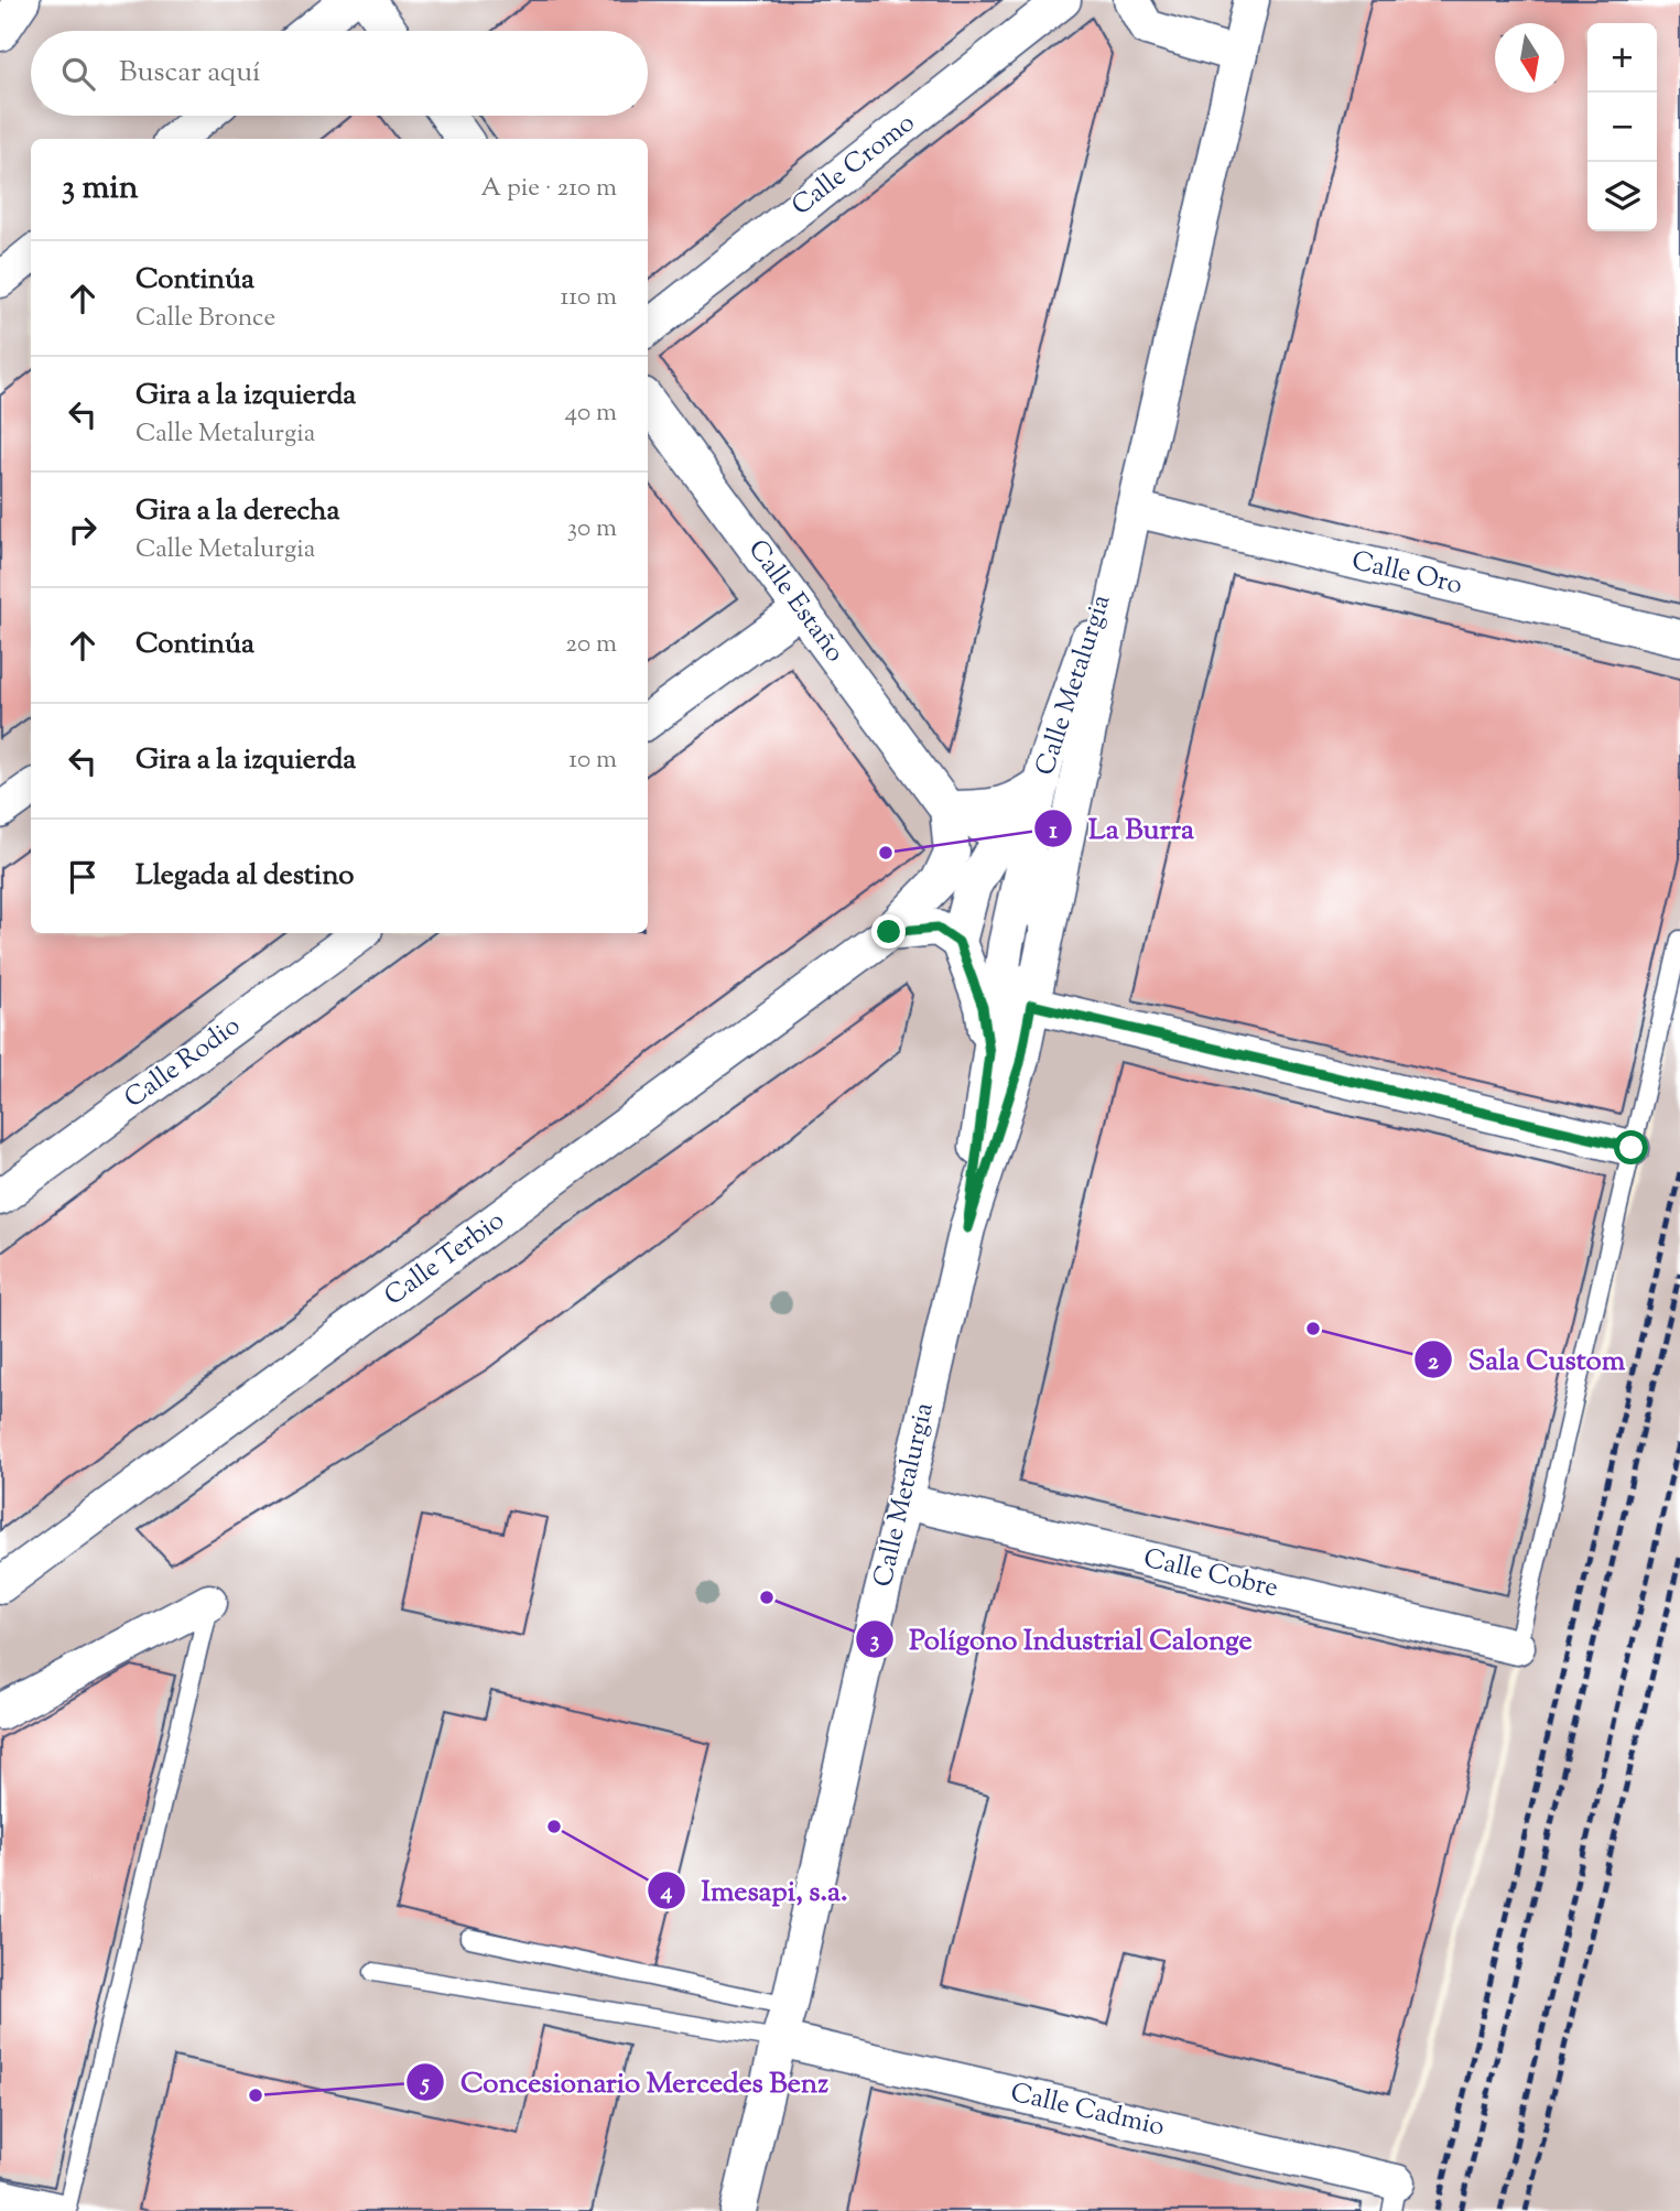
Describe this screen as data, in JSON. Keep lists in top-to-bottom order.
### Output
{
  "streets": {
    "street": [
      "Calle Cromo",
      "Calle Oro",
      "Calle Estaño",
      "Calle Metalurgia",
      "Calle Rodio",
      "Calle Terbio",
      "Calle Cobre",
      "Calle Cadmio"
    ]
  },
  "crossings": [
    ["Calle Oro", "Calle Metalurgia"],
    ["Calle Estaño", "Calle Terbio"],
    ["Calle Metalurgia", "Calle Cobre"],
    ["Calle Metalurgia", "Calle Cadmio"]
  ],
  "places": [
    "La Burra",
    "Sala Custom",
    "Polígono Industrial Calonge",
    "Imesapi, s.a.",
    "Concesionario Mercedes Benz"
  ],
  "north": "bottom",
  "page": {
    "map_buttons": ["+", "−"],
    "search": "Buscar aquí",
    "heading": ["3 min", "A pie · 210 m"],
    "list": [
      ["Continúa", "Calle Bronce", "110 m"],
      ["Gira a la izquierda", "Calle Metalurgia", "40 m"],
      ["Gira a la derecha", "Calle Metalurgia", "30 m"],
      ["Continúa", "20 m"],
      ["Gira a la izquierda", "10 m"],
      "Llegada al destino"
    ]
  }
}
